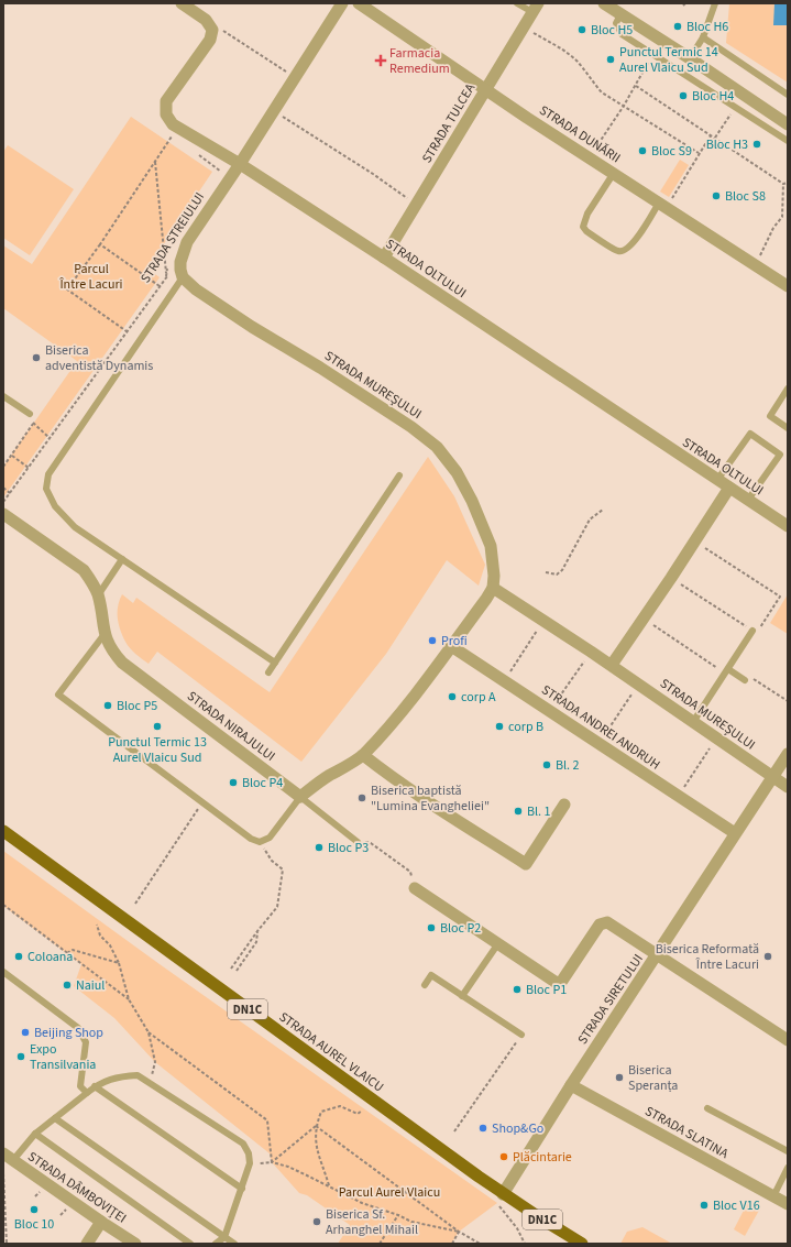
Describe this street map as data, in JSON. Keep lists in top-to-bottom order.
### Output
{
  "streets": {
    "main road": ["DN1C", "STRADA AUREL VLAICU"],
    "street": [
      "STRADA TULCEA",
      "STRADA DUNĂRII",
      "STRADA STREIULUI",
      "STRADA OLTULUI",
      "STRADA MUREȘULUI",
      "STRADA NIRAJULUI",
      "STRADA ANDREI ANDRUH",
      "STRADA SIRETULUI",
      "STRADA SLATINA",
      "STRADA DÂMBOVIȚEI"
    ]
  },
  "crossings": [
    ["STRADA TULCEA", "STRADA DUNĂRII"],
    ["STRADA TULCEA", "STRADA OLTULUI"],
    ["STRADA STREIULUI", "STRADA OLTULUI"],
    ["STRADA STREIULUI", "STRADA MUREȘULUI"],
    ["STRADA MUREȘULUI", "STRADA SIRETULUI"],
    ["STRADA ANDREI ANDRUH", "STRADA SIRETULUI"],
    ["STRADA SIRETULUI", "STRADA AUREL VLAICU"],
    ["STRADA SIRETULUI", "STRADA SLATINA"]
  ],
  "parks": ["Parcul Între Lacuri", "Parcul Aurel Vlaicu"],
  "places": {
    "other": [
      "Bloc H6",
      "Bloc H5",
      "Punctul Termic 14 Aurel Vlaicu Sud",
      "Bloc H4",
      "Bloc H3",
      "Bloc S9",
      "Bloc S8",
      "Biserica adventistă Dynamis",
      "Profi",
      "corp A",
      "Bloc P5",
      "Punctul Termic 13 Aurel Vlaicu Sud",
      "corp B",
      "Bl. 2",
      "Bloc P4",
      "Biserica baptistă \"Lumina Evangheliei\"",
      "Bl. 1",
      "Bloc P3",
      "Bloc P2",
      "Coloana",
      "Biserica Reformată Între Lacuri",
      "Naiul",
      "Bloc P1",
      "Beijing Shop",
      "Expo Transilvania",
      "Biserica Speranța",
      "Shop&Go",
      "Plăcintarie",
      "Bloc V16",
      "Bloc 10",
      "Biserica Sf. Arhanghel Mihail"
    ],
    "health": ["Farmacia Remedium"]
  }
}
